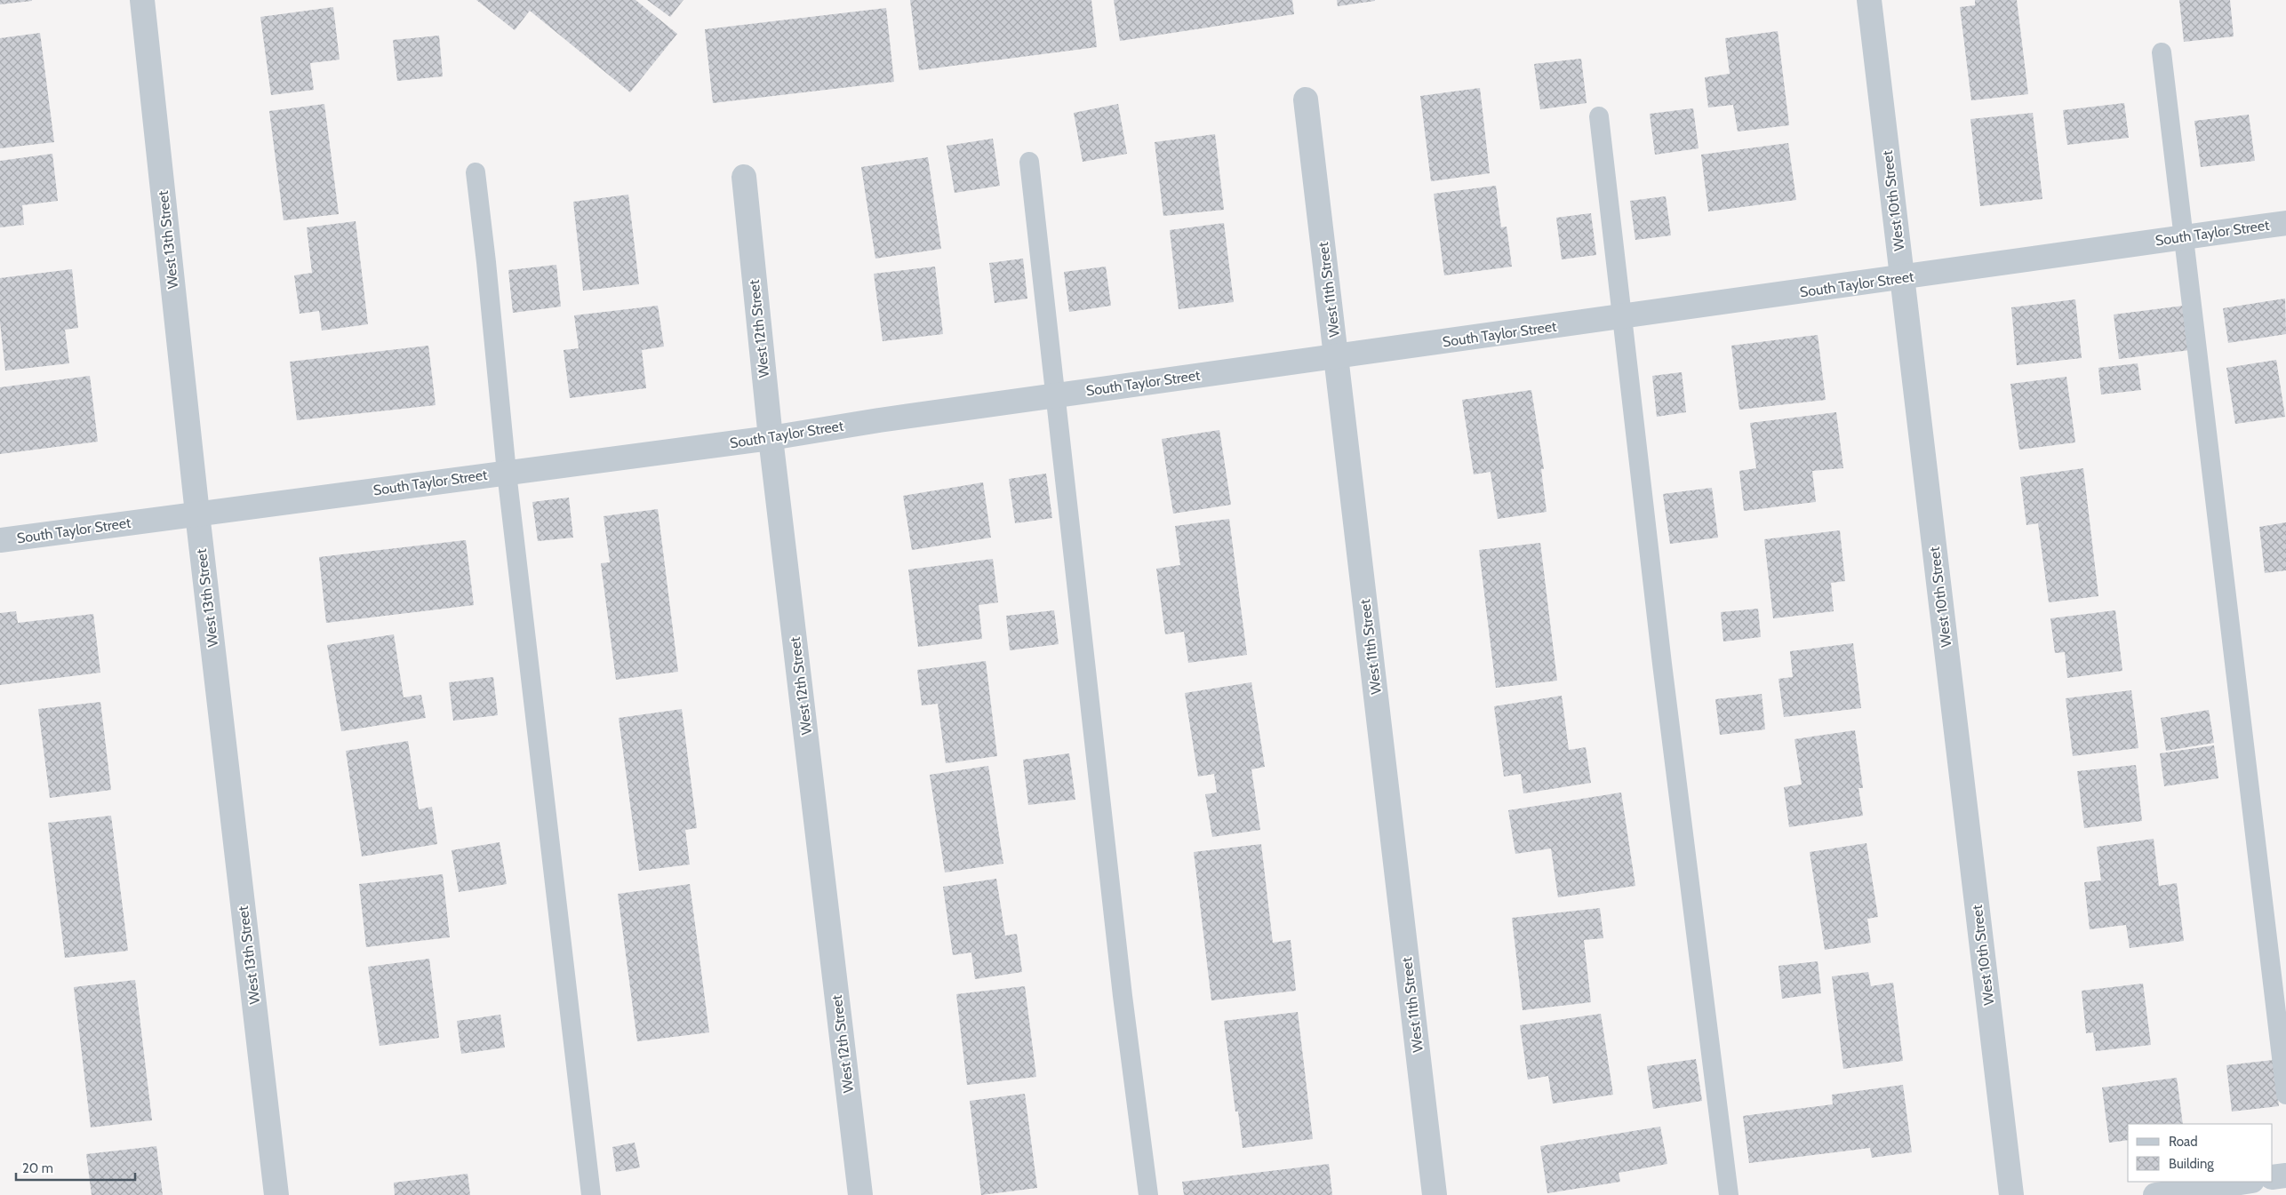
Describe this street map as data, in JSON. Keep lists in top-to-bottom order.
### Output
{
  "streets": {
    "street": [
      "West 10th Street",
      "South Taylor Street",
      "West 13th Street",
      "West 11th Street",
      "West 12th Street"
    ]
  },
  "crossings": [
    ["West 10th Street", "South Taylor Street"],
    ["South Taylor Street", "West 13th Street"],
    ["South Taylor Street", "West 11th Street"],
    ["South Taylor Street", "West 12th Street"]
  ],
  "legend": ["Road", "Building"],
  "scale_bar": "20 m"
}
